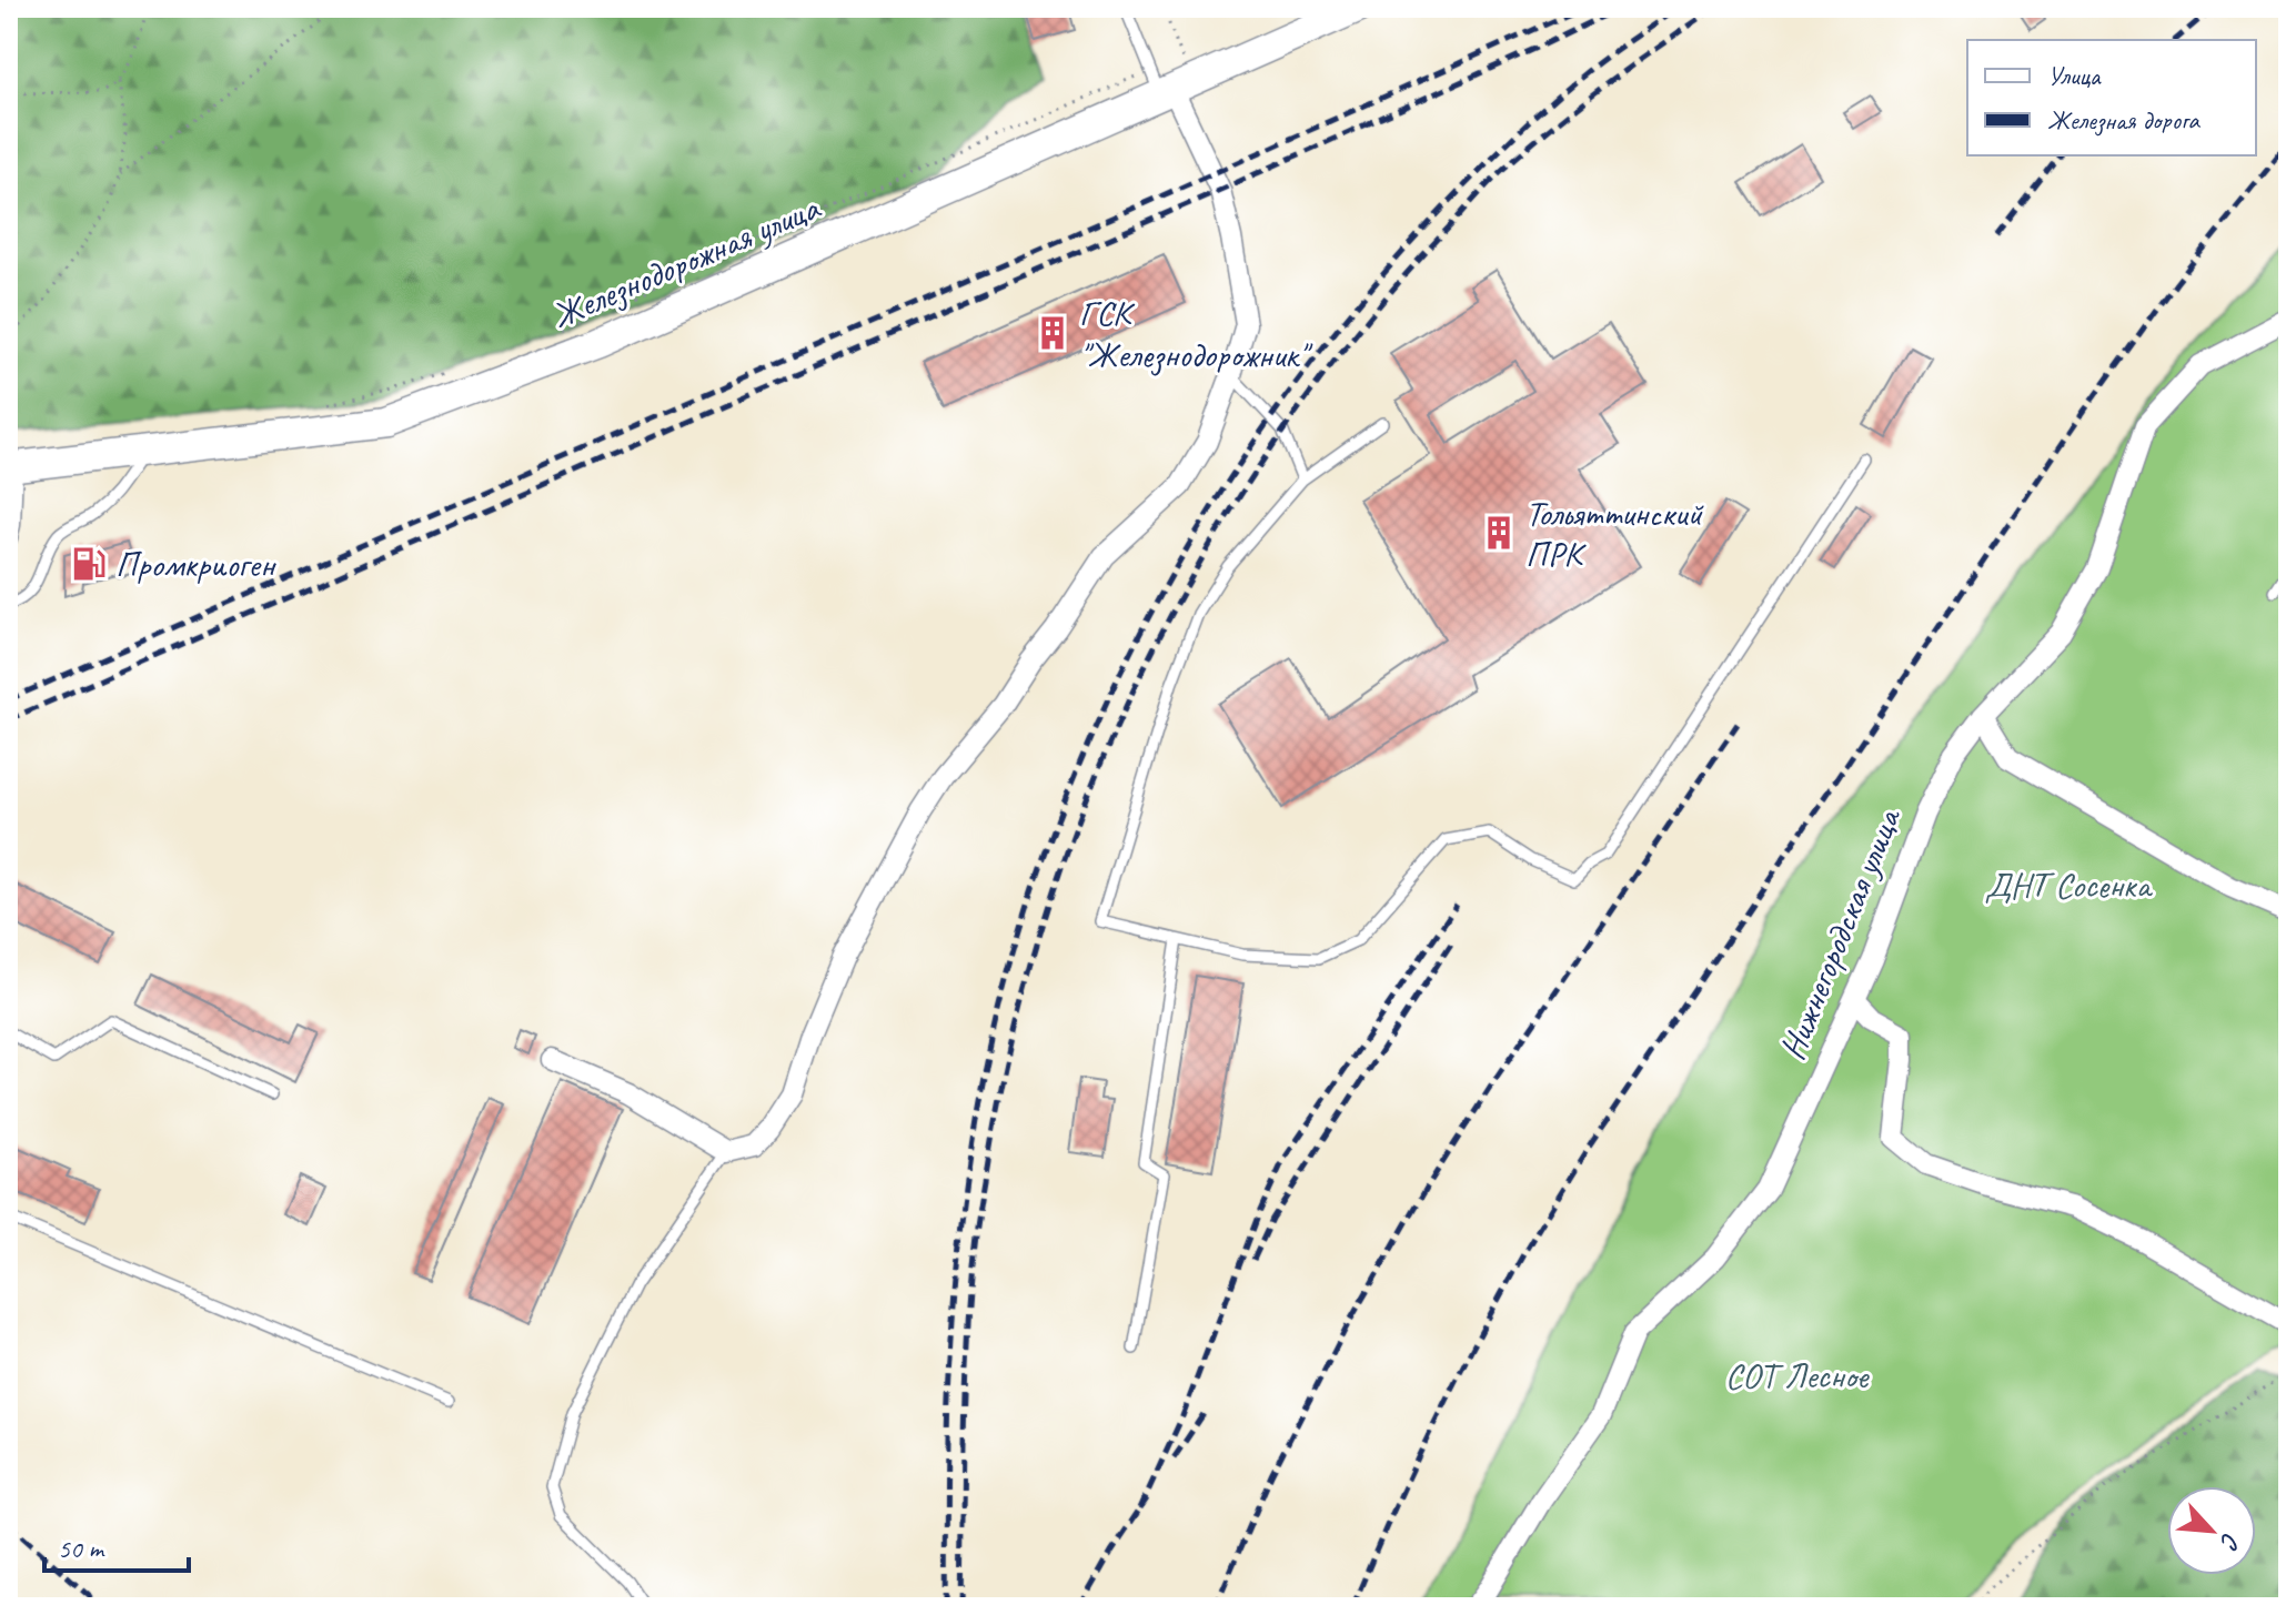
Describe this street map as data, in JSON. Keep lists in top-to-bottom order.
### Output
{
  "streets": {
    "main road": ["Железнодорожная улица"],
    "street": ["Нижнегородская улица"]
  },
  "parks": ["ДНТ Сосенка", "СОТ Лесное"],
  "places": {
    "building": ["ГСК \"Железнодорожник\"", "Тольяттинский ПРК"],
    "fuel station": ["Промкриоген"]
  },
  "legend": ["Улица", "Железная дорога"],
  "scale_bar": "50 m",
  "north": "bottom right"
}
